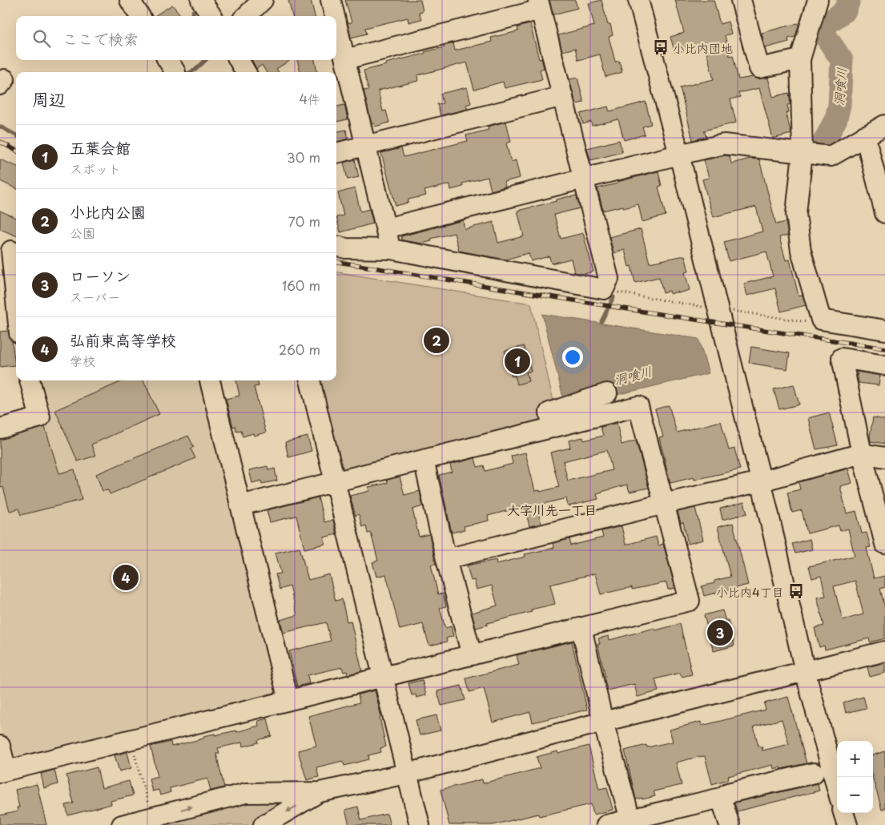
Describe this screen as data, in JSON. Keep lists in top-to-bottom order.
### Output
{
  "districts": ["大字川先一丁目"],
  "water": ["洞喰川"],
  "places": {
    "bus stop": ["小比内団地", "小比内4丁目"]
  },
  "page": {
    "search": "ここで検索",
    "heading": ["周辺", "4件"],
    "list": [
      {
        "mark": "1",
        "name": "五葉会館",
        "note": "スポット",
        "value": "30 m"
      },
      {
        "mark": "2",
        "name": "小比内公園",
        "note": "公園",
        "value": "70 m"
      },
      {
        "mark": "3",
        "name": "ローソン",
        "note": "スーパー",
        "value": "160 m"
      },
      {
        "mark": "4",
        "name": "弘前東高等学校",
        "note": "学校",
        "value": "260 m"
      }
    ],
    "pins": [
      "2",
      "1",
      "4",
      "3"
    ],
    "map_buttons": ["+", "−"]
  }
}
